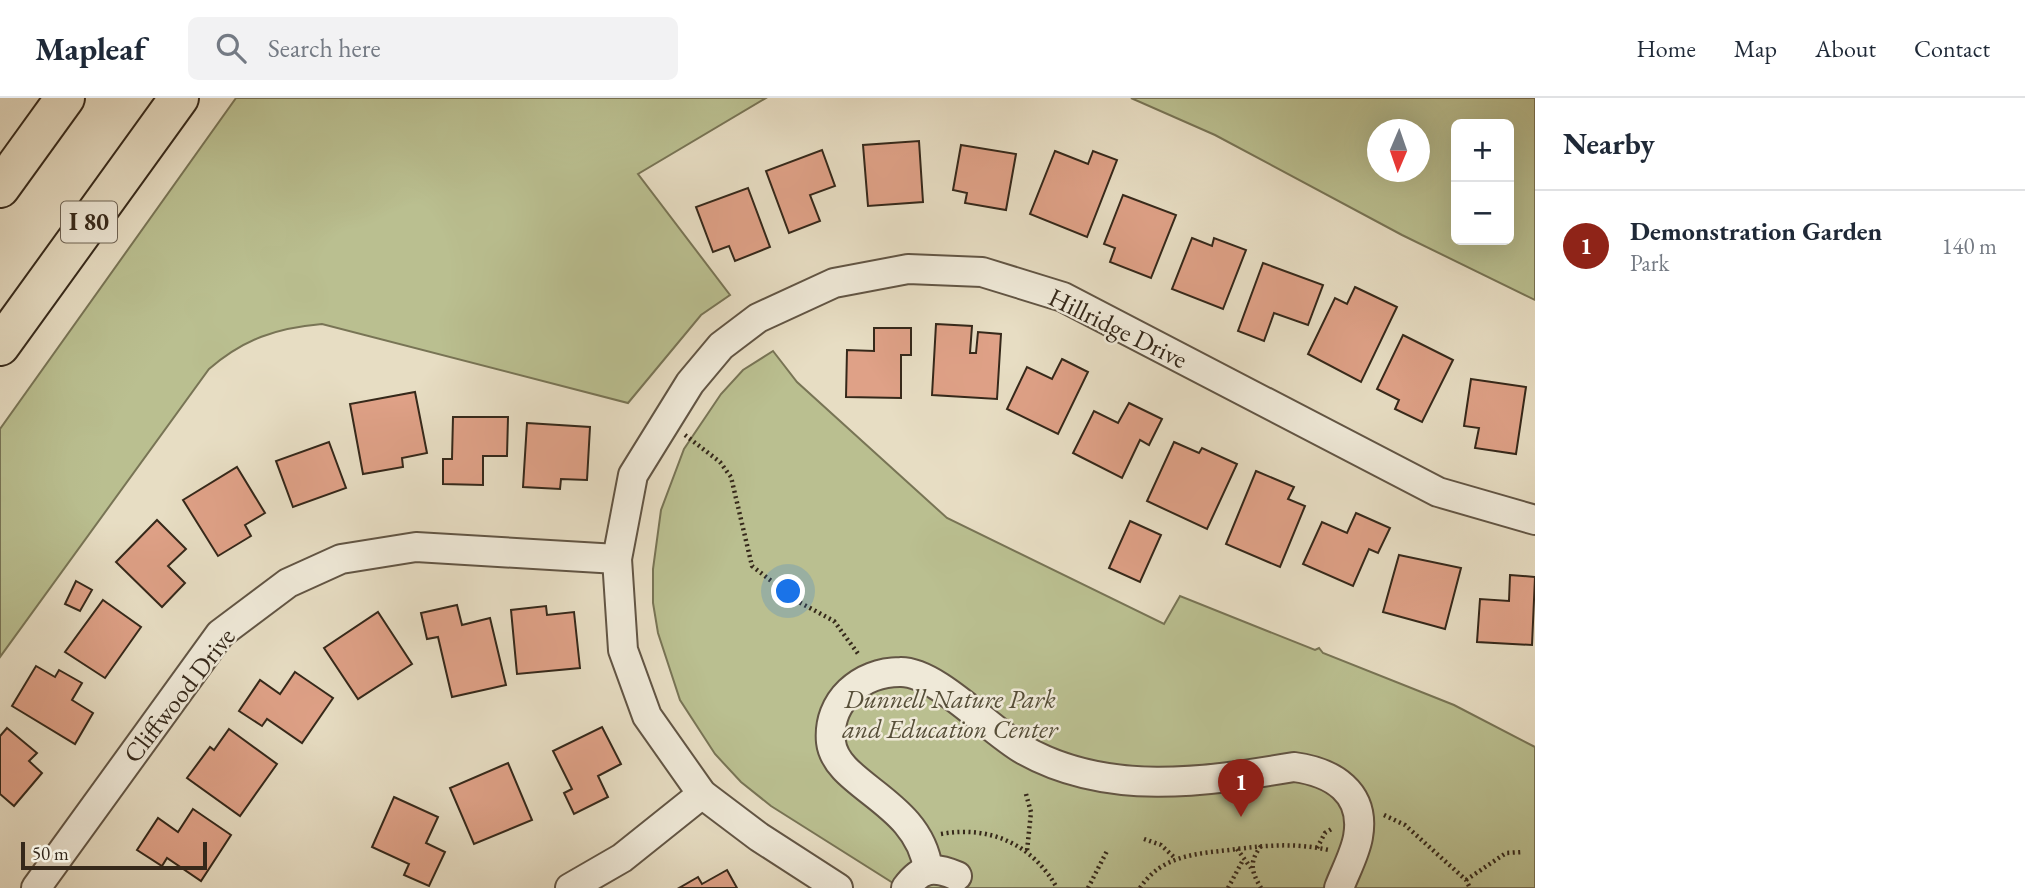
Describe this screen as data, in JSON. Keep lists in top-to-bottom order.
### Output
{
  "streets": {
    "highway": ["I 80"],
    "street": ["Hillridge Drive", "Cliffwood Drive"]
  },
  "crossings": [
    ["Hillridge Drive", "Cliffwood Drive"]
  ],
  "parks": ["Dunnell Nature Park and Education Center"],
  "scale_bar": "50 m",
  "north": "bottom",
  "page": {
    "header": "Mapleaf",
    "search": "Search here",
    "nav": [
      "Home",
      "Map",
      "About",
      "Contact"
    ],
    "heading": "Nearby",
    "map_buttons": ["+", "−"],
    "list": [
      {
        "mark": "1",
        "name": "Demonstration Garden",
        "note": "Park",
        "value": "140 m"
      }
    ],
    "pins": "1",
    "scale": "50 m"
  }
}
